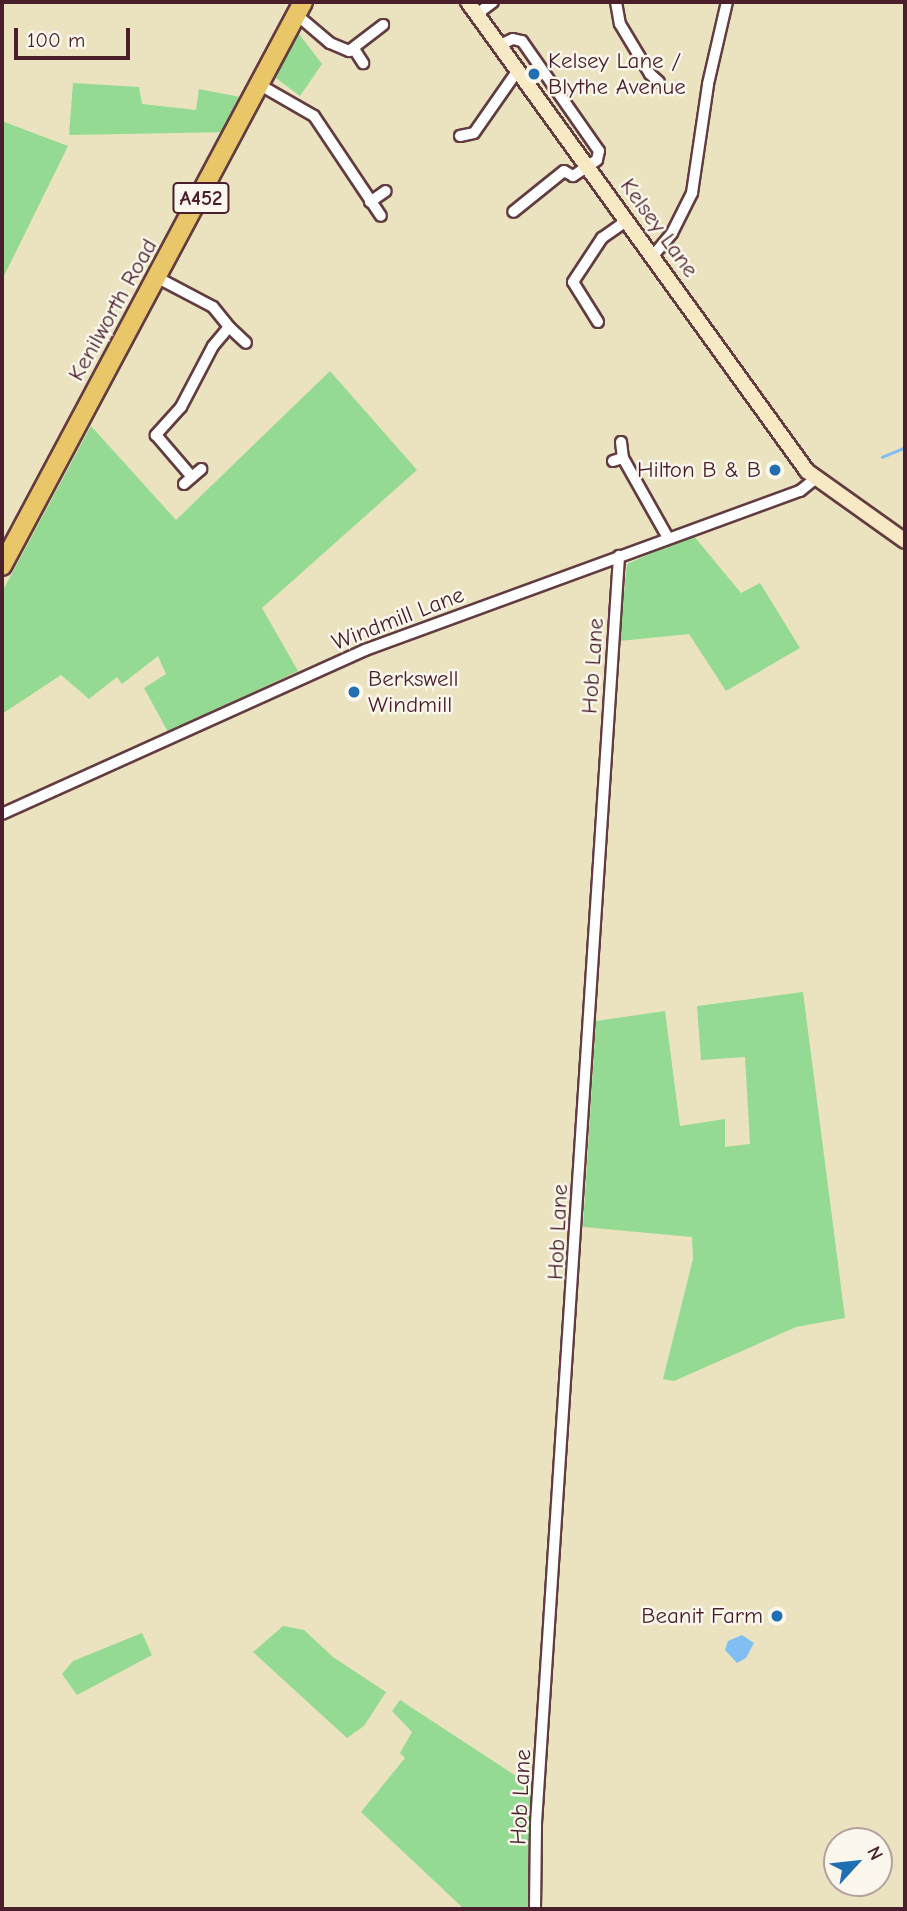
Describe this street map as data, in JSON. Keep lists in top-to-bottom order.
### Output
{
  "streets": {
    "highway": ["A452", "Kenilworth Road"],
    "main road": ["Kelsey Lane"],
    "street": ["Windmill Lane", "Hob Lane"]
  },
  "crossings": [
    ["Kelsey Lane", "Windmill Lane"],
    ["Windmill Lane", "Hob Lane"]
  ],
  "places": [
    "Kelsey Lane / Blythe Avenue",
    "Hilton B & B",
    "Berkswell Windmill",
    "Beanit Farm"
  ],
  "scale_bar": "100 m",
  "north": "top right"
}
